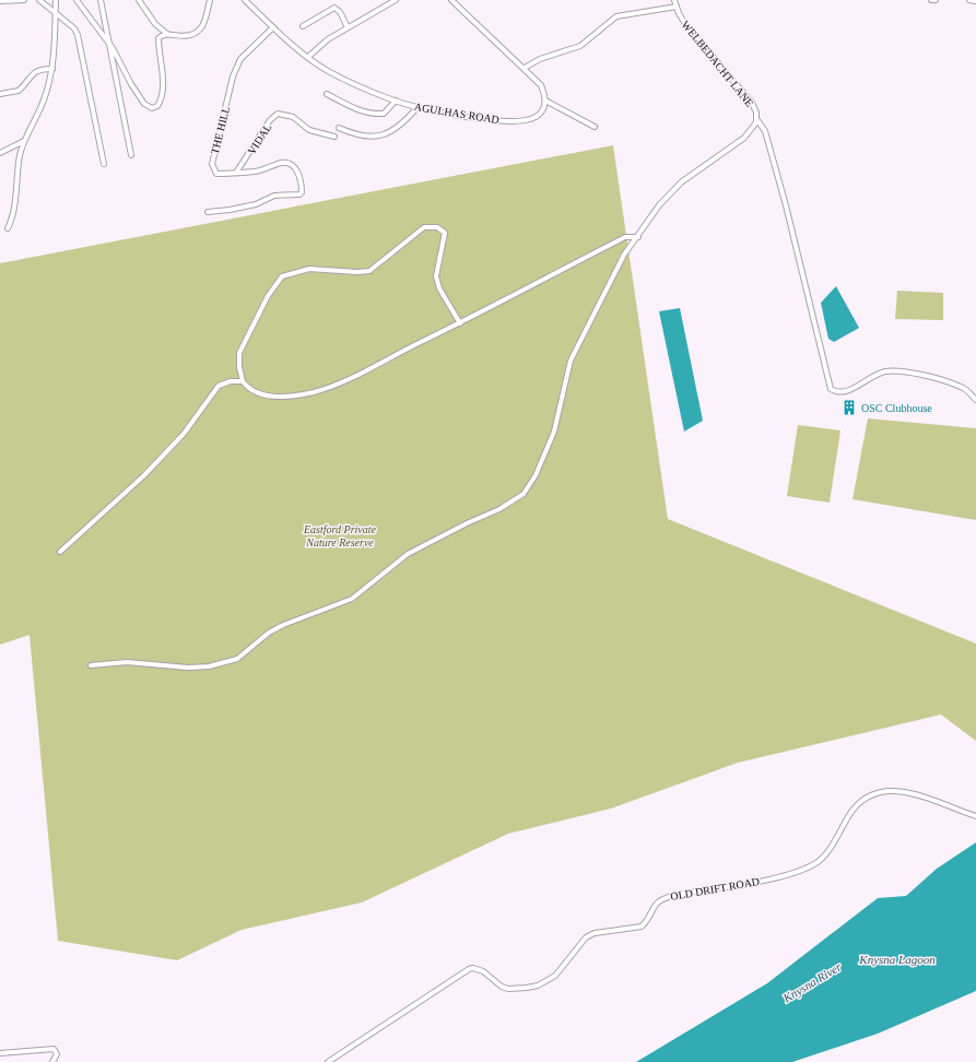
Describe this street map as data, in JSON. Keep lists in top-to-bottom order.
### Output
{
  "streets": {
    "street": [
      "WELBEDACHT LANE",
      "AGULHAS ROAD",
      "THE HILL",
      "VIDAL",
      "OLD DRIFT ROAD"
    ]
  },
  "crossings": [
    ["AGULHAS ROAD", "THE HILL"],
    ["THE HILL", "VIDAL"]
  ],
  "water": ["Knysna Lagoon", "Knysna River"],
  "parks": ["Eastford Private Nature Reserve"],
  "places": {
    "building": ["OSC Clubhouse"]
  }
}
